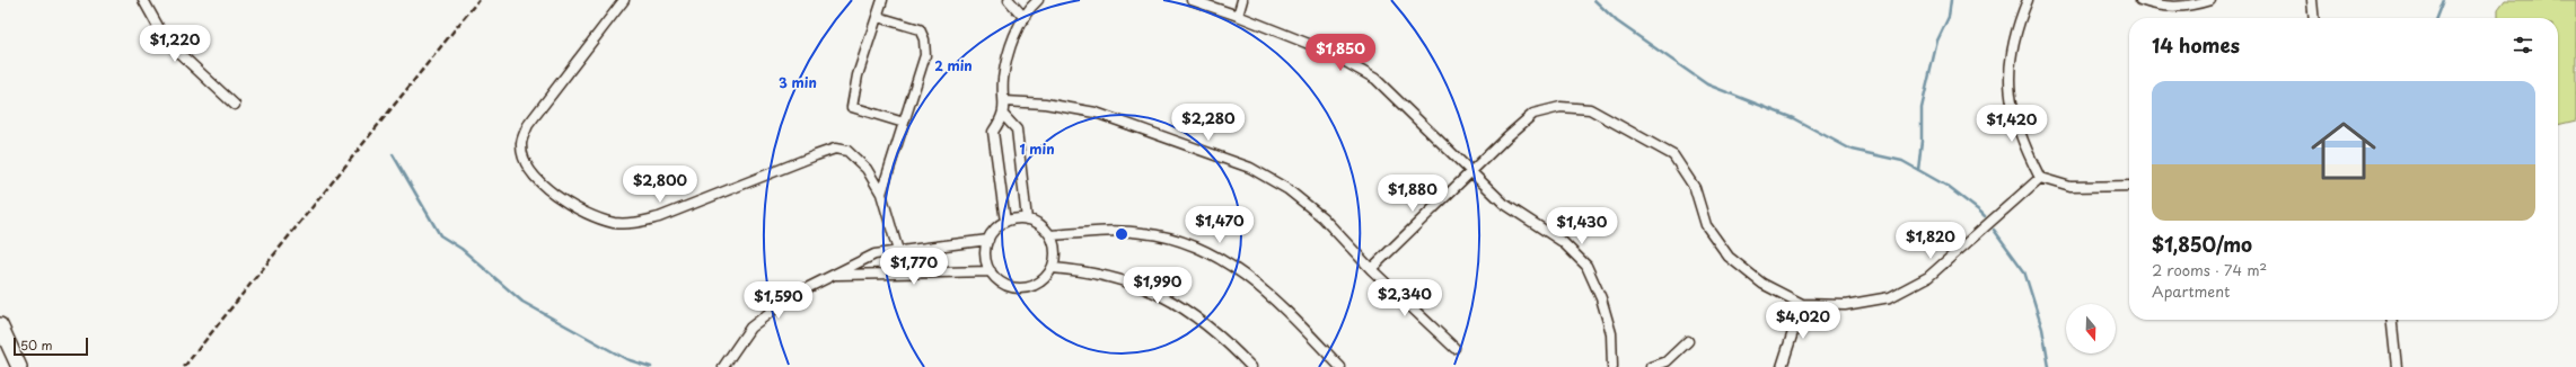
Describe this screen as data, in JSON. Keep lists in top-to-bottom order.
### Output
{
  "scale_bar": "50 m",
  "north": "bottom",
  "page": {
    "heading": "14 homes",
    "price": [
      "$1,220",
      "$1,850",
      "$2,280",
      "$1,420",
      "$2,800",
      "$1,880",
      "$1,470",
      "$1,430",
      "$1,820",
      "$1,770",
      "$1,990",
      "$2,340",
      "$1,590",
      "$4,020"
    ],
    "list": [
      {
        "name": "$1,850/mo",
        "note": "2 rooms · 74 m² · Apartment"
      }
    ],
    "scale": "50 m"
  },
  "rings": ["2 min", "3 min", "1 min"]
}
